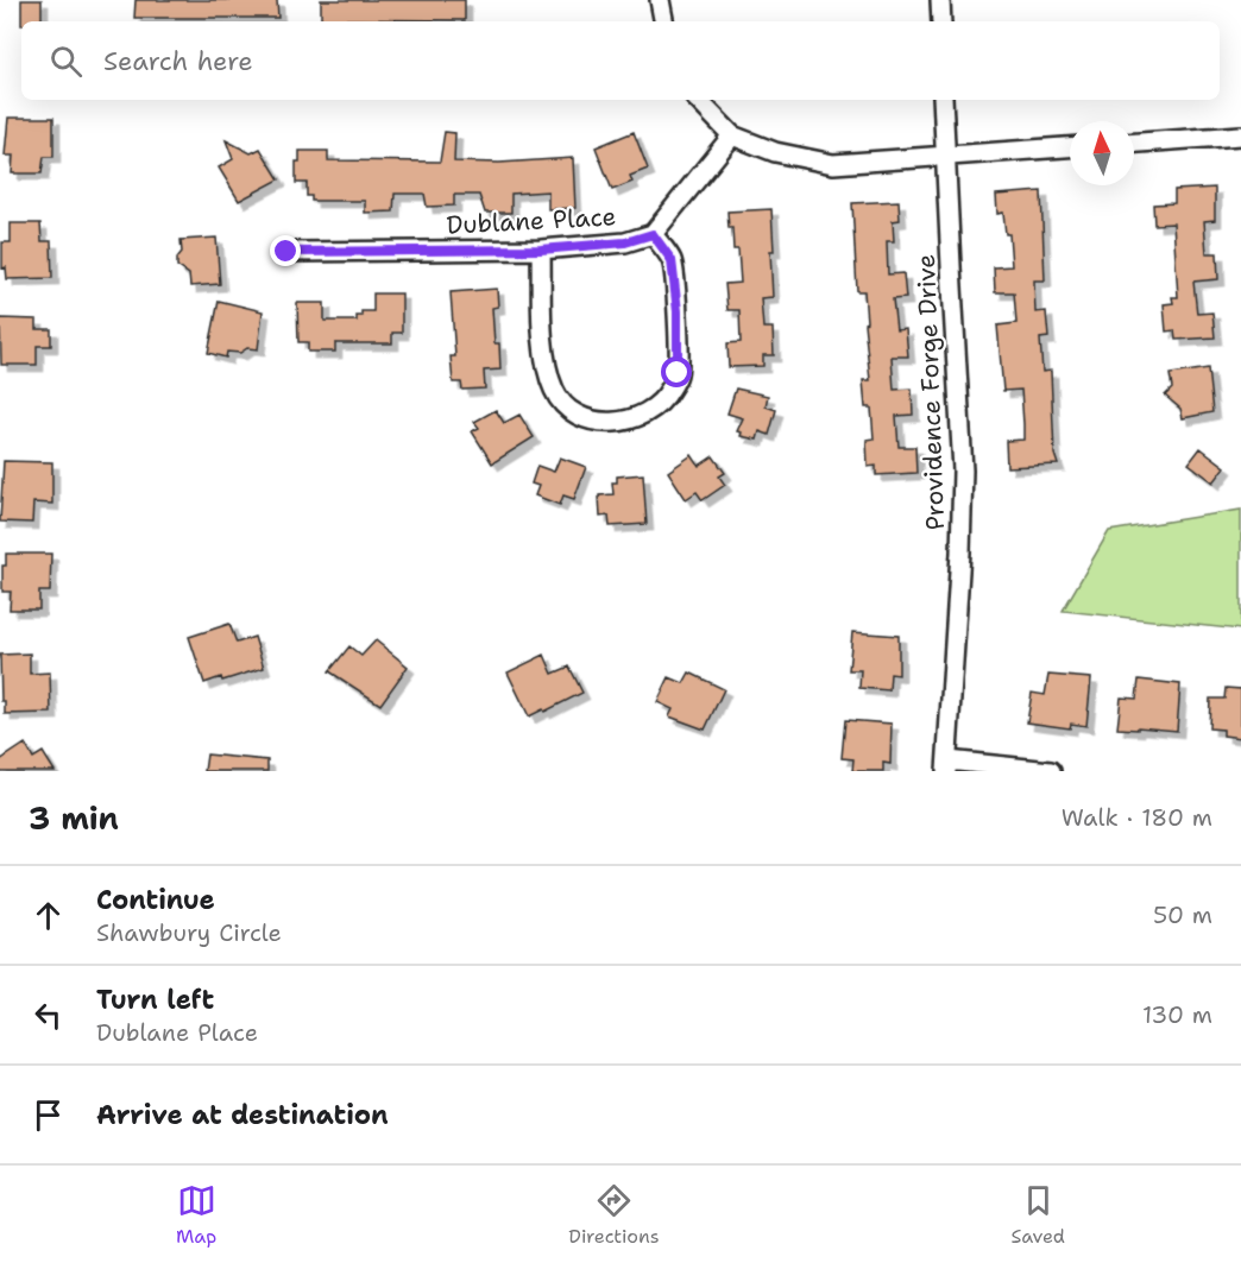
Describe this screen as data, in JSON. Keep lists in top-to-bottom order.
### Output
{
  "streets": {
    "street": ["Dublane Place", "Providence Forge Drive"]
  },
  "north": "top",
  "page": {
    "search": "Search here",
    "heading": ["3 min", "Walk · 180 m"],
    "list": [
      ["Continue", "Shawbury Circle", "50 m"],
      ["Turn left", "Dublane Place", "130 m"],
      "Arrive at destination"
    ],
    "nav": ["Map", "Directions", "Saved"]
  }
}
